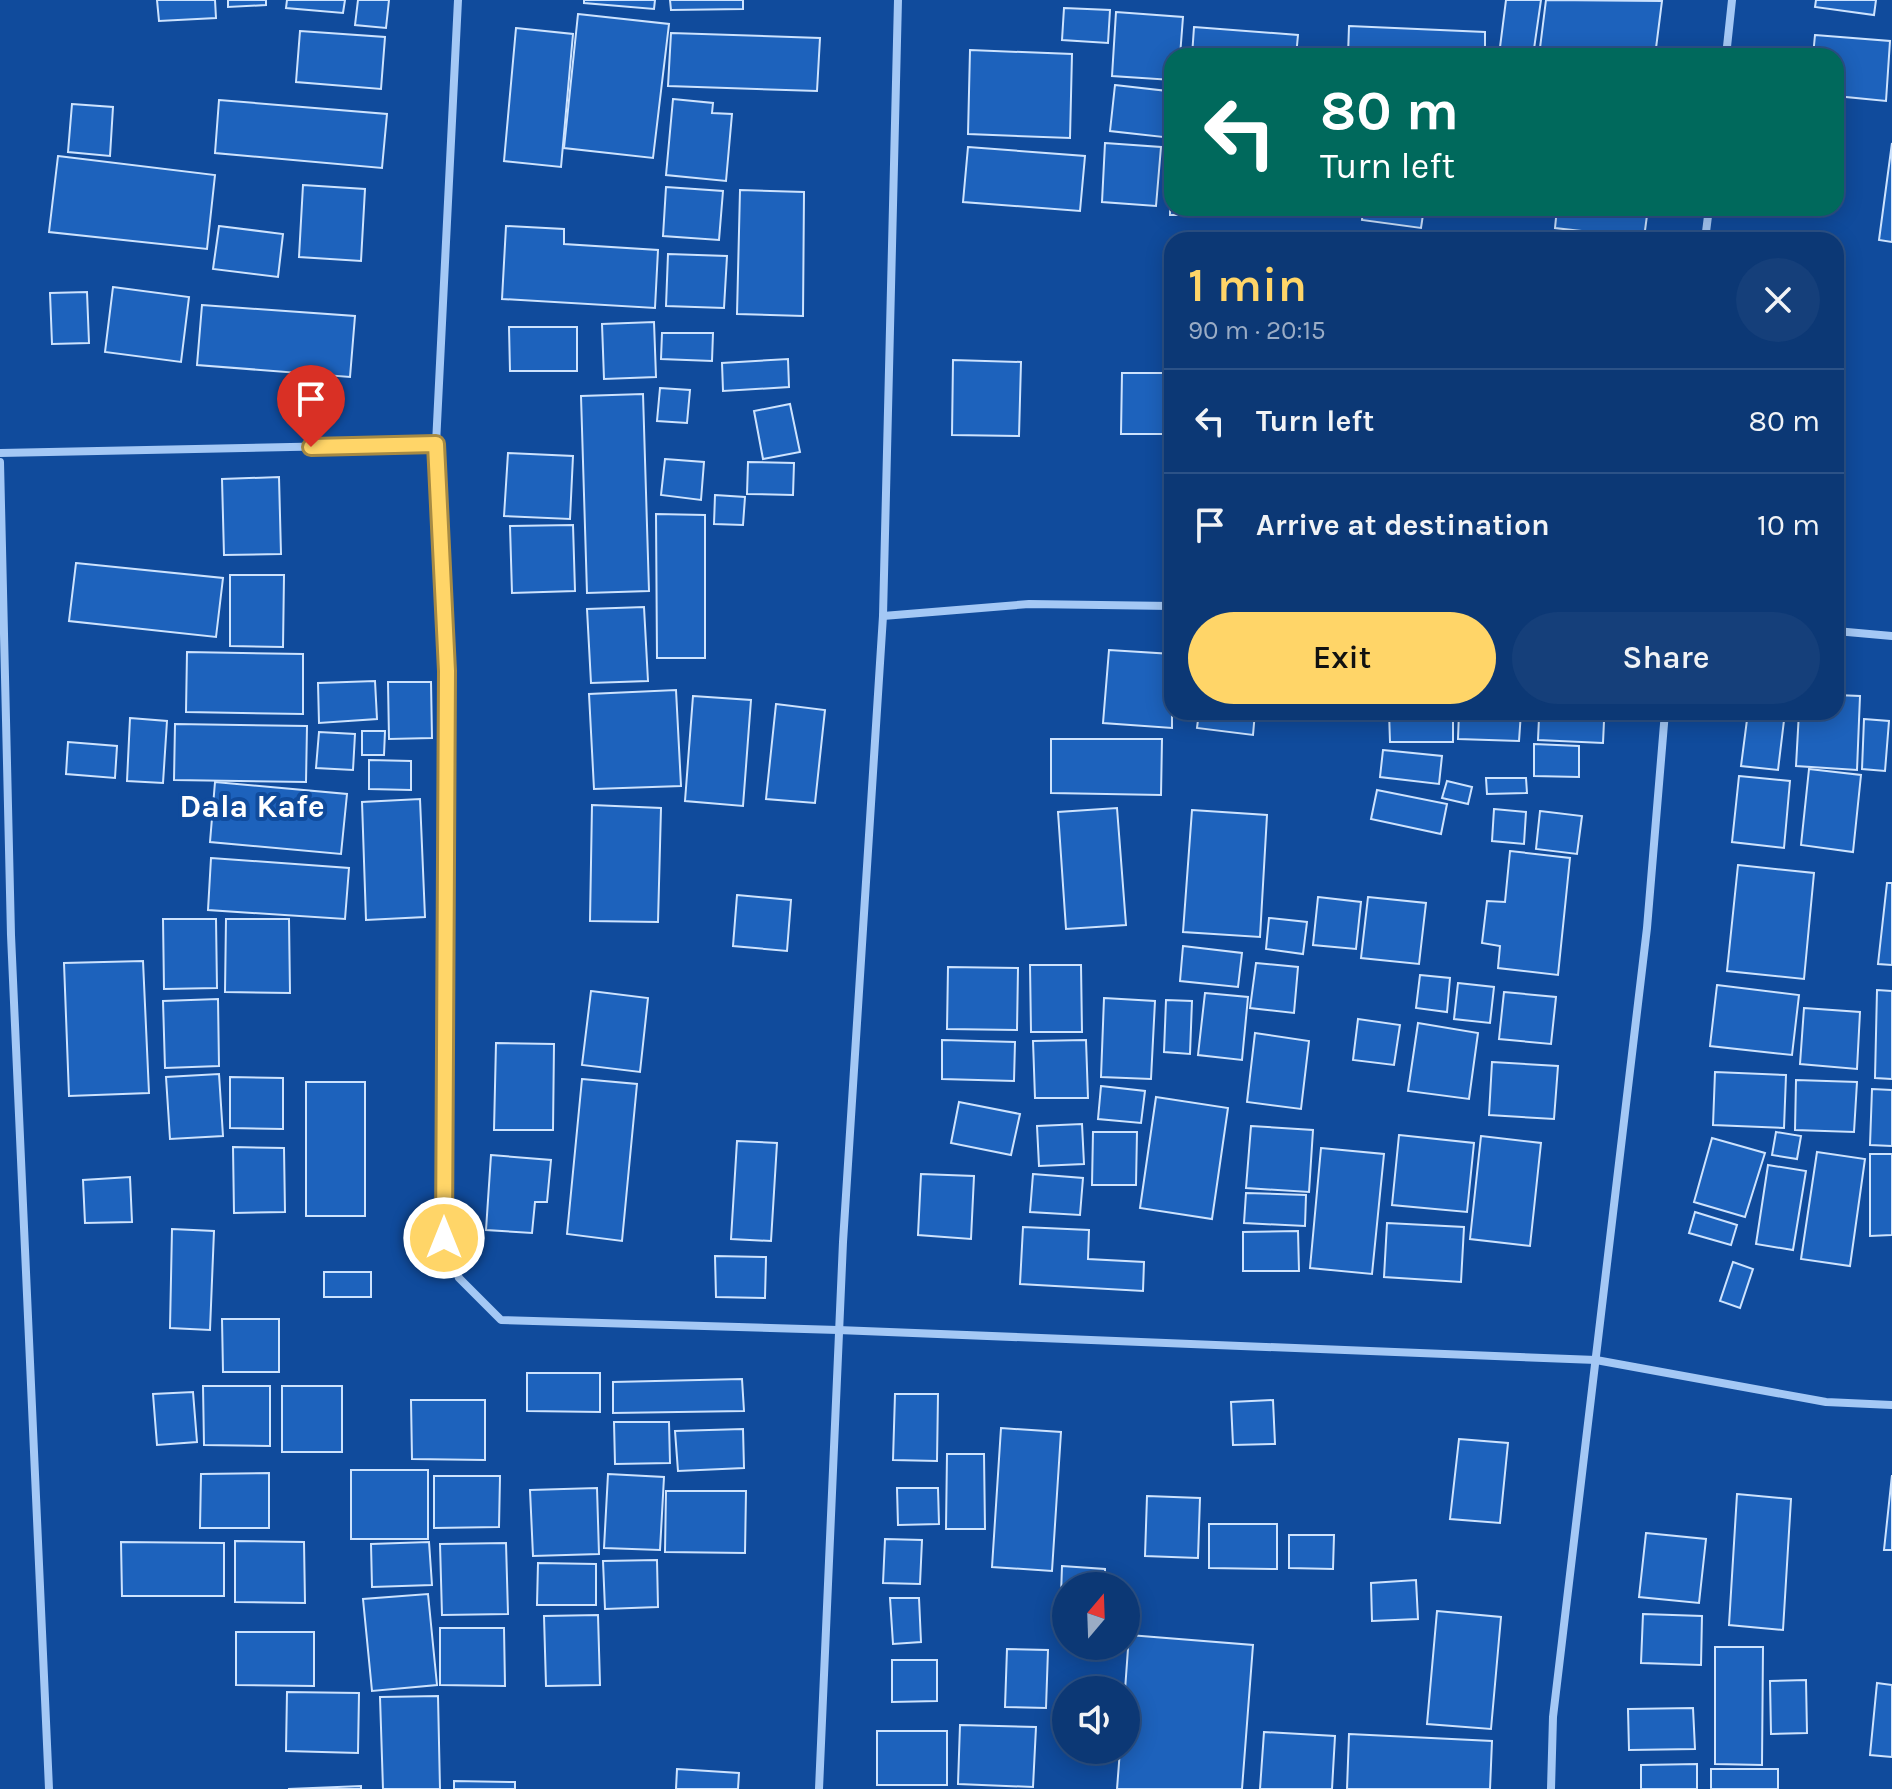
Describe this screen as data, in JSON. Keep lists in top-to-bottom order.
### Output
{
  "districts": ["Dala Kafe"],
  "north": "top",
  "page": {
    "turn": ["80 m", "Turn left"],
    "heading": ["1 min", "90 m · 20:15"],
    "list": [
      {
        "name": "Turn left",
        "value": "80 m"
      },
      {
        "name": "Arrive at destination",
        "value": "10 m"
      }
    ],
    "buttons": ["Exit", "Share"]
  }
}
